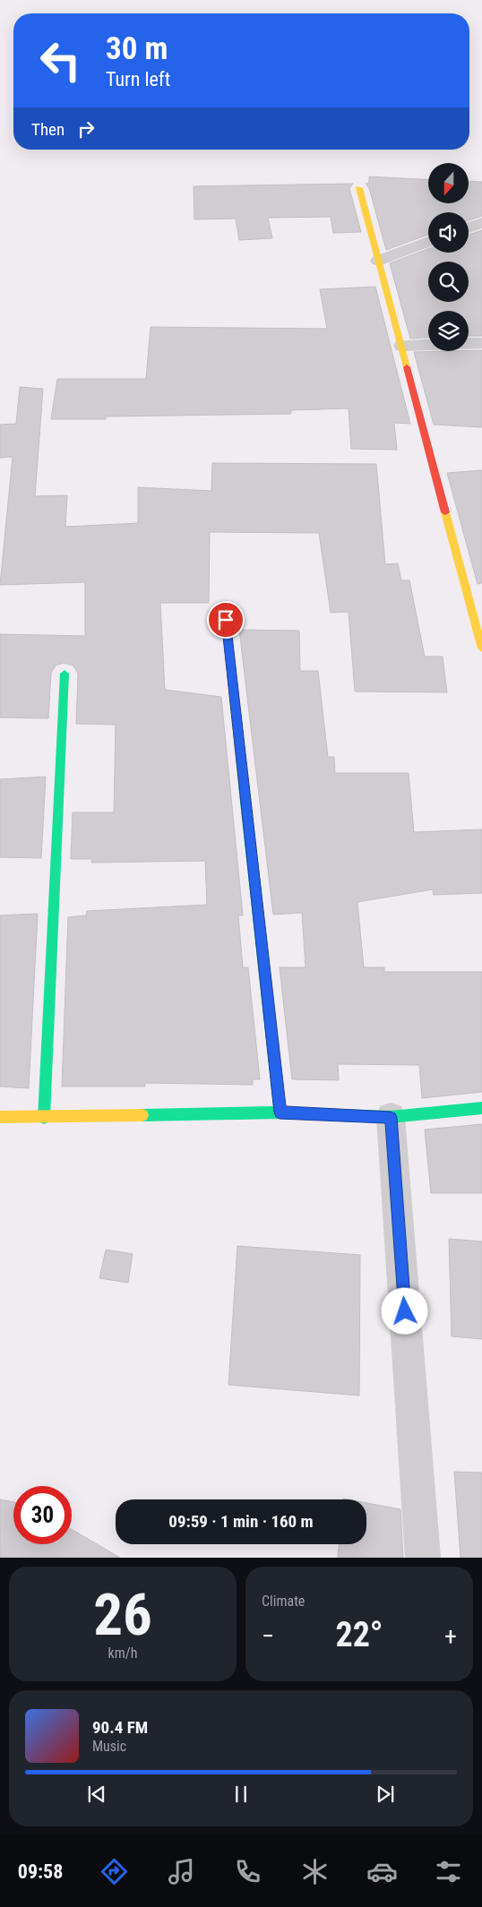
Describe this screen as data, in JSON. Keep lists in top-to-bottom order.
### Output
{
  "north": "bottom",
  "page": {
    "turn": ["30 m", "Turn left"],
    "then": "Then",
    "limit": "30",
    "trip": "09:59 · 1 min · 160 m",
    "tile": [
      ["26", "km/h"],
      "Climate"
    ],
    "heat": ["−", "22°", "+"],
    "song": ["90.4 FM", "Music"],
    "tabs": "09:58"
  }
}
